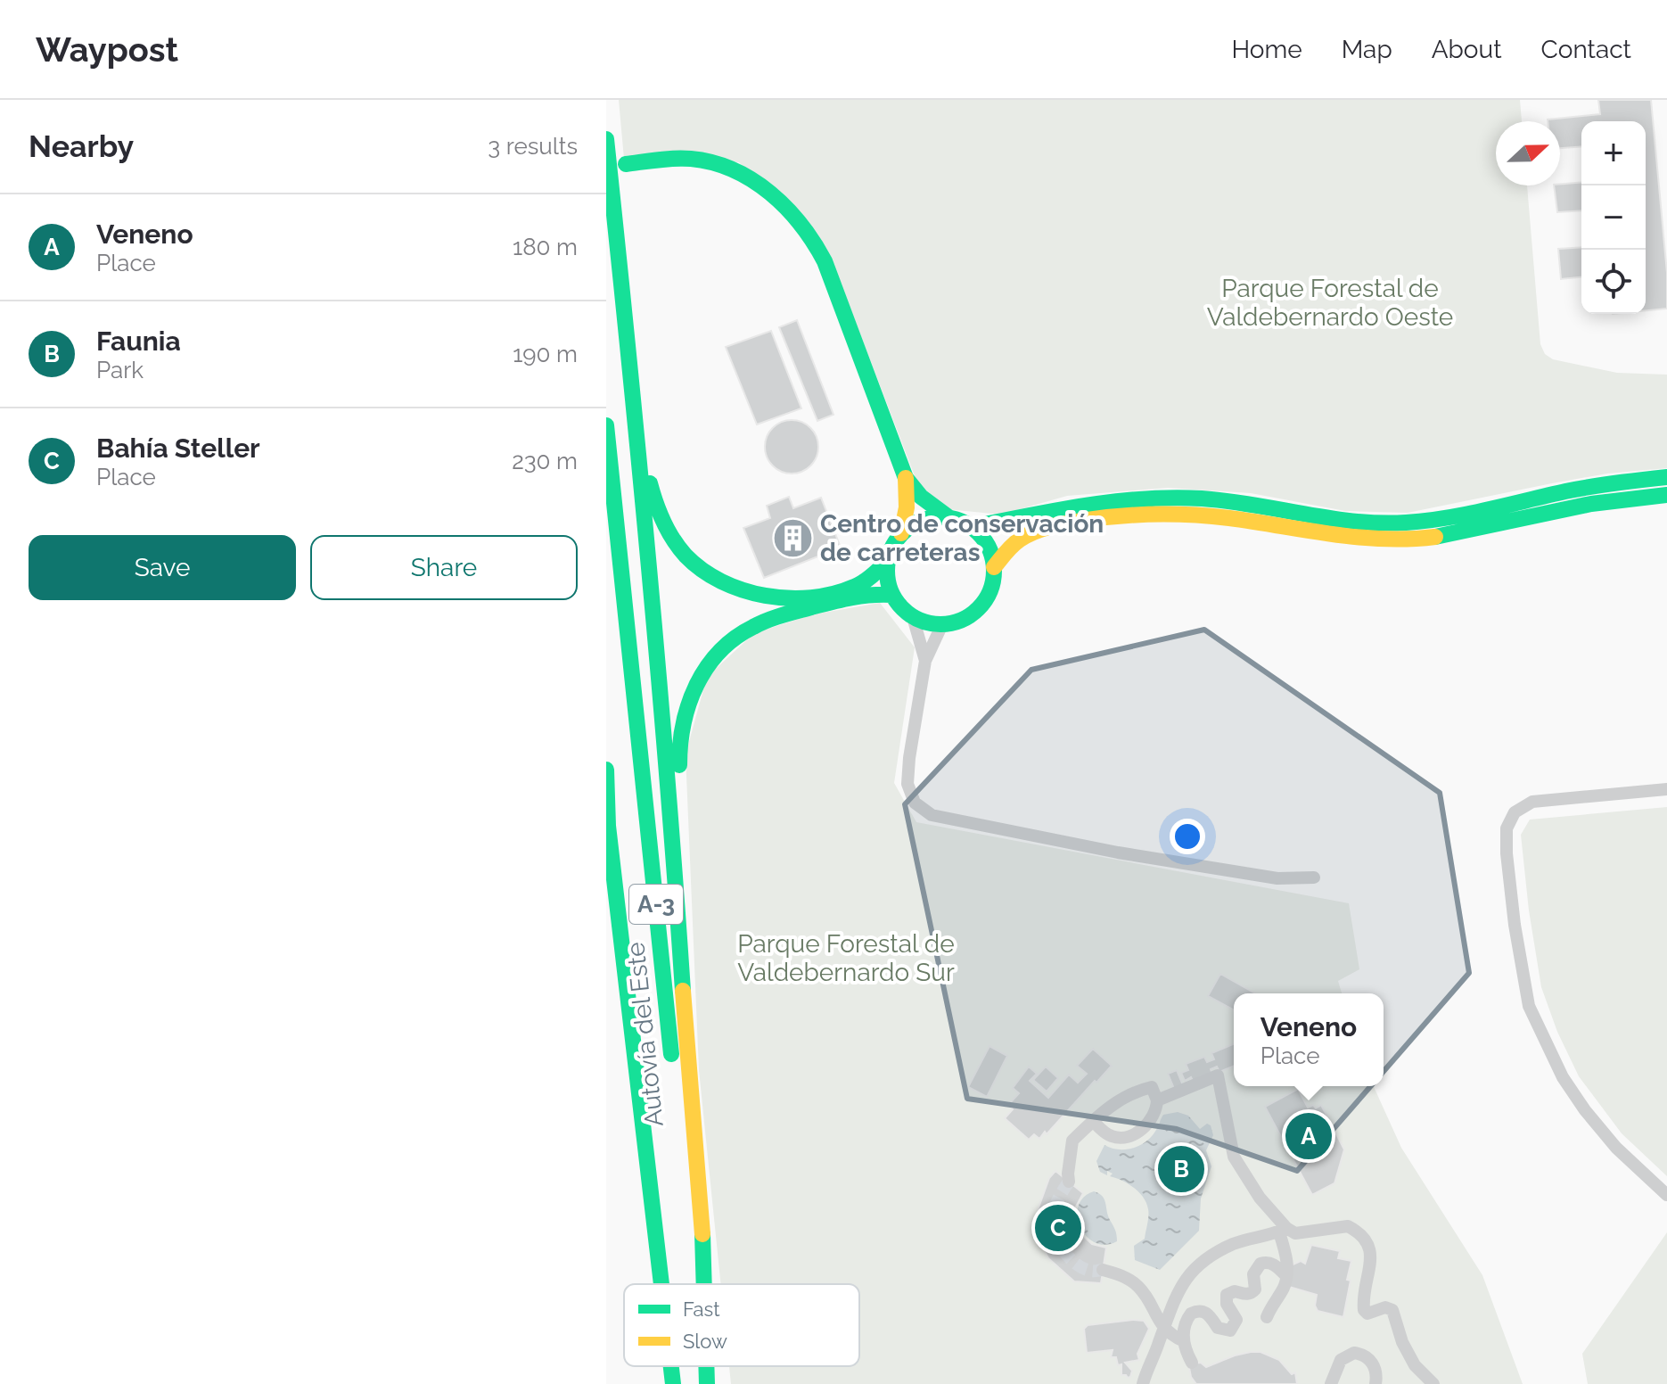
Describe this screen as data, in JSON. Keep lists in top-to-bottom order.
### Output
{
  "streets": {
    "main road": ["A-3", "Autovía del Este"]
  },
  "parks": ["Parque Forestal de Valdebernardo Oeste", "Parque Forestal de Valdebernardo Sur"],
  "places": {
    "building": ["Centro de conservación de carreteras"]
  },
  "legend": ["Fast", "Slow"],
  "north": "right",
  "page": {
    "header": "Waypost",
    "nav": [
      "Home",
      "Map",
      "About",
      "Contact"
    ],
    "heading": ["Nearby", "3 results"],
    "map_buttons": ["+", "−"],
    "list": [
      {
        "mark": "A",
        "name": "Veneno",
        "note": "Place",
        "value": "180 m"
      },
      {
        "mark": "B",
        "name": "Faunia",
        "note": "Park",
        "value": "190 m"
      },
      {
        "mark": "C",
        "name": "Bahía Steller",
        "note": "Place",
        "value": "230 m"
      }
    ],
    "buttons": ["Save", "Share"],
    "popup": ["Veneno", "Place"],
    "pins": ["A", "B", "C"]
  }
}
